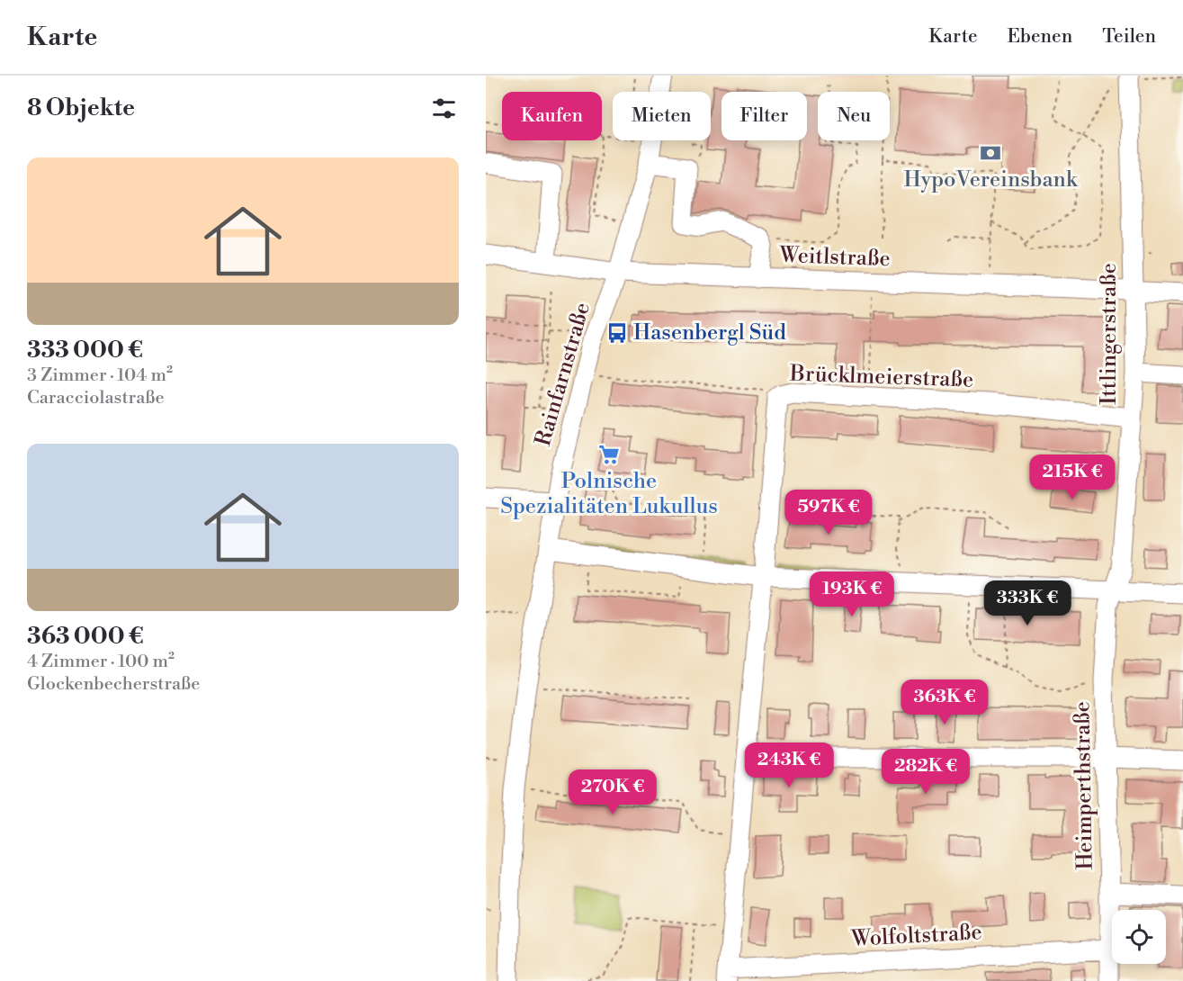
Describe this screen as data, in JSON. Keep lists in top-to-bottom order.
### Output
{
  "streets": {
    "street": [
      "Weitlstraße",
      "Ittlingerstraße",
      "Rainfarnstraße",
      "Brücklmeierstraße",
      "Heimperthstraße",
      "Wolfoltstraße"
    ]
  },
  "crossings": [
    ["Weitlstraße", "Ittlingerstraße"],
    ["Weitlstraße", "Rainfarnstraße"],
    ["Ittlingerstraße", "Brücklmeierstraße"],
    ["Ittlingerstraße", "Heimperthstraße"],
    ["Brücklmeierstraße", "Wolfoltstraße"],
    ["Heimperthstraße", "Wolfoltstraße"]
  ],
  "places": {
    "bank": ["HypoVereinsbank"],
    "bus stop": ["Hasenbergl Süd"],
    "supermarket": ["Polnische Spezialitäten Lukullus"]
  },
  "page": {
    "header": "Karte",
    "nav": ["Karte", "Ebenen", "Teilen"],
    "heading": "8 Objekte",
    "chip": [
      "Kaufen",
      "Mieten",
      "Filter",
      "Neu"
    ],
    "list": [
      {
        "name": "333 000 €",
        "note": "3 Zimmer · 104 m² · Caracciolastraße"
      },
      {
        "name": "363 000 €",
        "note": "4 Zimmer · 100 m² · Glockenbecherstraße"
      }
    ],
    "price": [
      "215K €",
      "597K €",
      "193K €",
      "333K €",
      "363K €",
      "243K €",
      "282K €",
      "270K €"
    ]
  }
}
